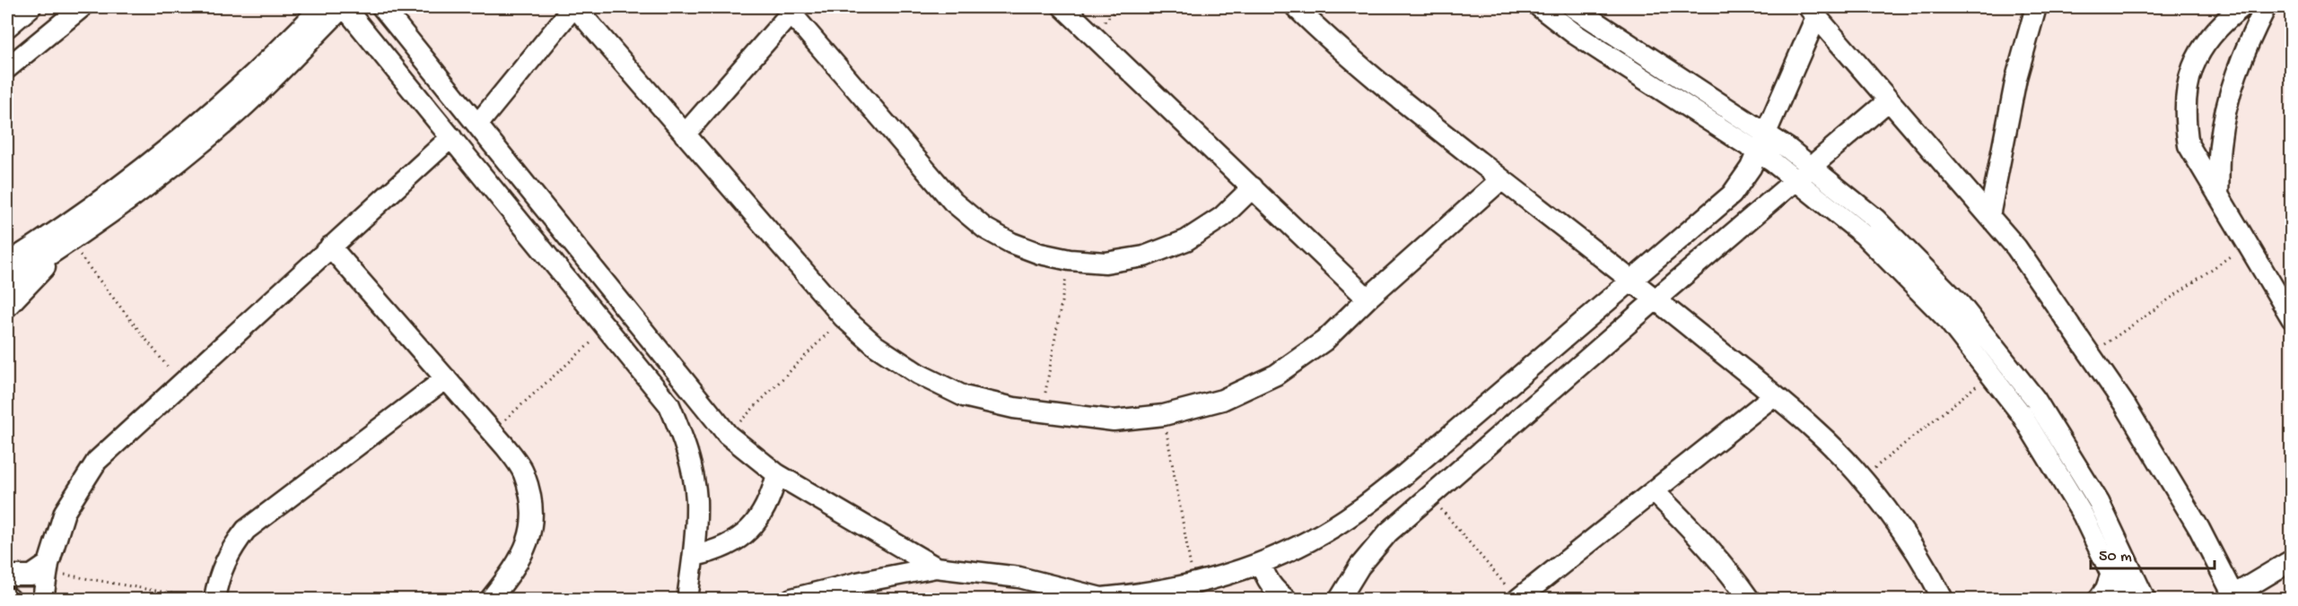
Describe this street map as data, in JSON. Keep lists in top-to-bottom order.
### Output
{
  "scale_bar": "50 m"
}
